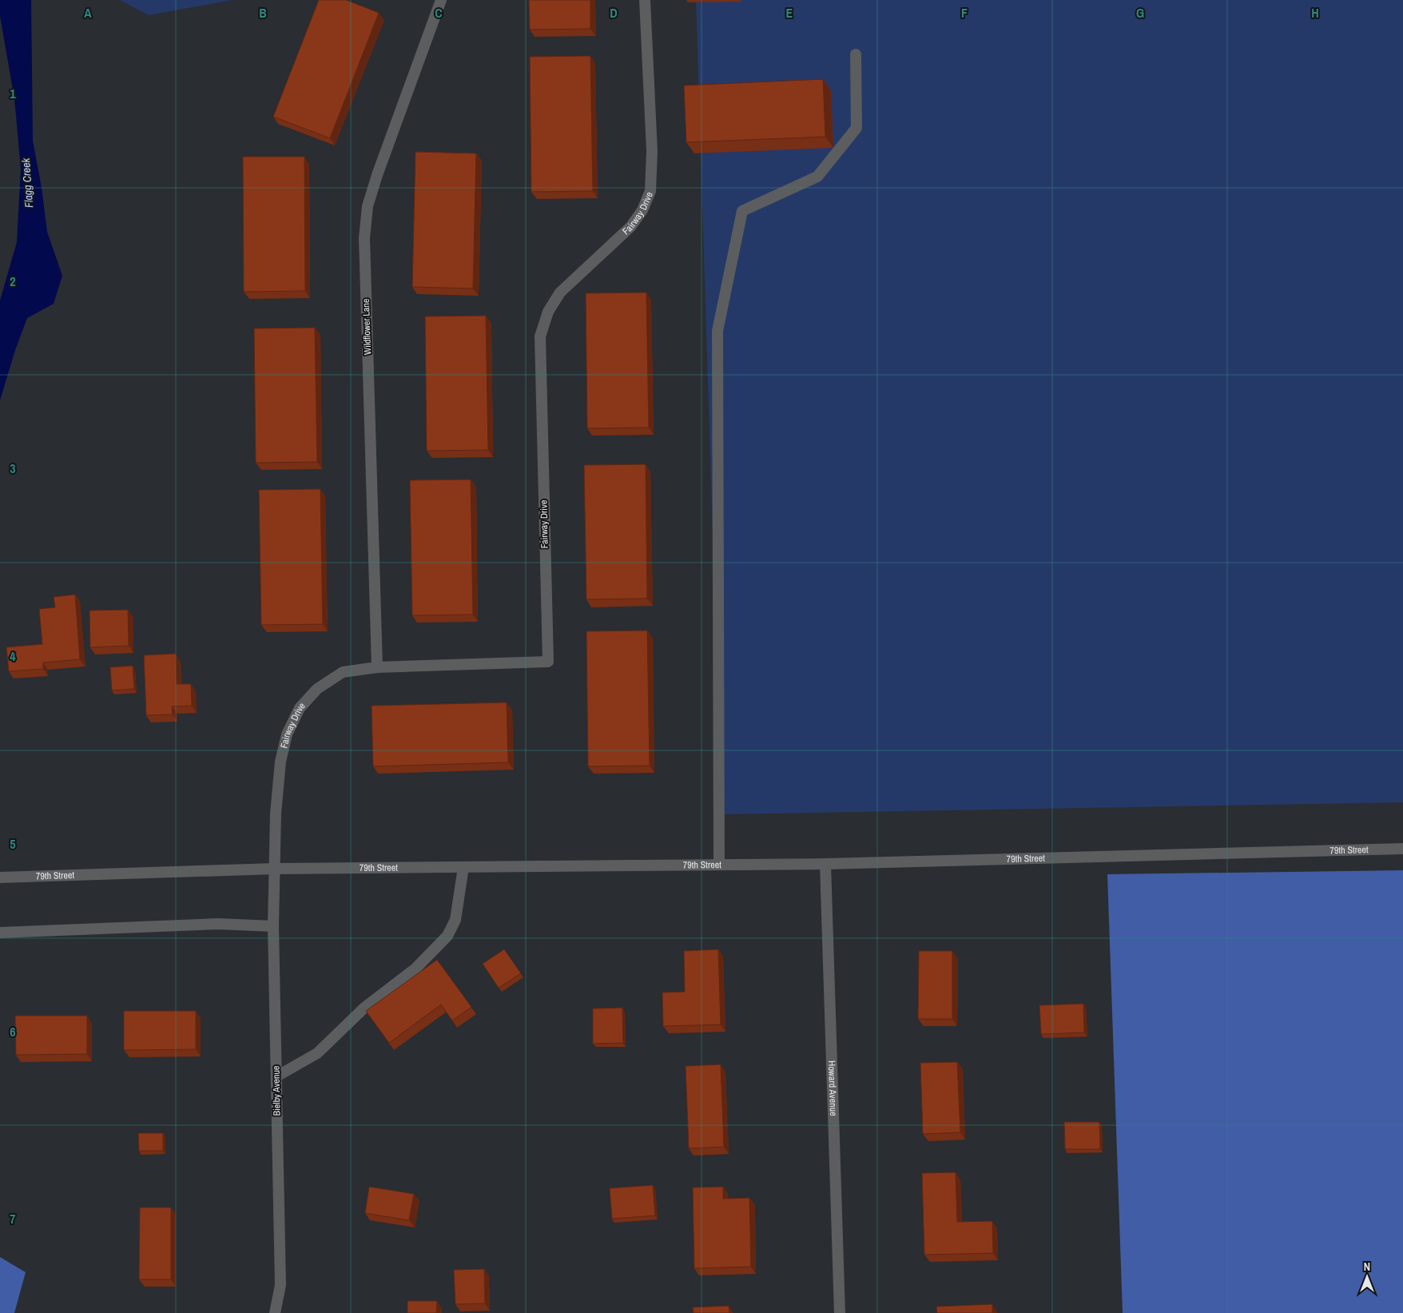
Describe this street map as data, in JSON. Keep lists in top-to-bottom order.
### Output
{
  "streets": {
    "street": [
      "Fairway Drive",
      "Wildflower Lane",
      "79th Street",
      "Howard Avenue",
      "Bielby Avenue"
    ]
  },
  "crossings": [
    ["Fairway Drive", "Wildflower Lane"],
    ["Fairway Drive", "79th Street"],
    ["Fairway Drive", "Bielby Avenue"],
    ["79th Street", "Howard Avenue"],
    ["79th Street", "Bielby Avenue"]
  ],
  "water": ["Flagg Creek"],
  "north": "top",
  "grid": {
    "columns": [
      "A",
      "B",
      "C",
      "D",
      "E",
      "F",
      "G",
      "H"
    ],
    "rows": [
      "1",
      "2",
      "3",
      "4",
      "5",
      "6",
      "7"
    ]
  }
}
